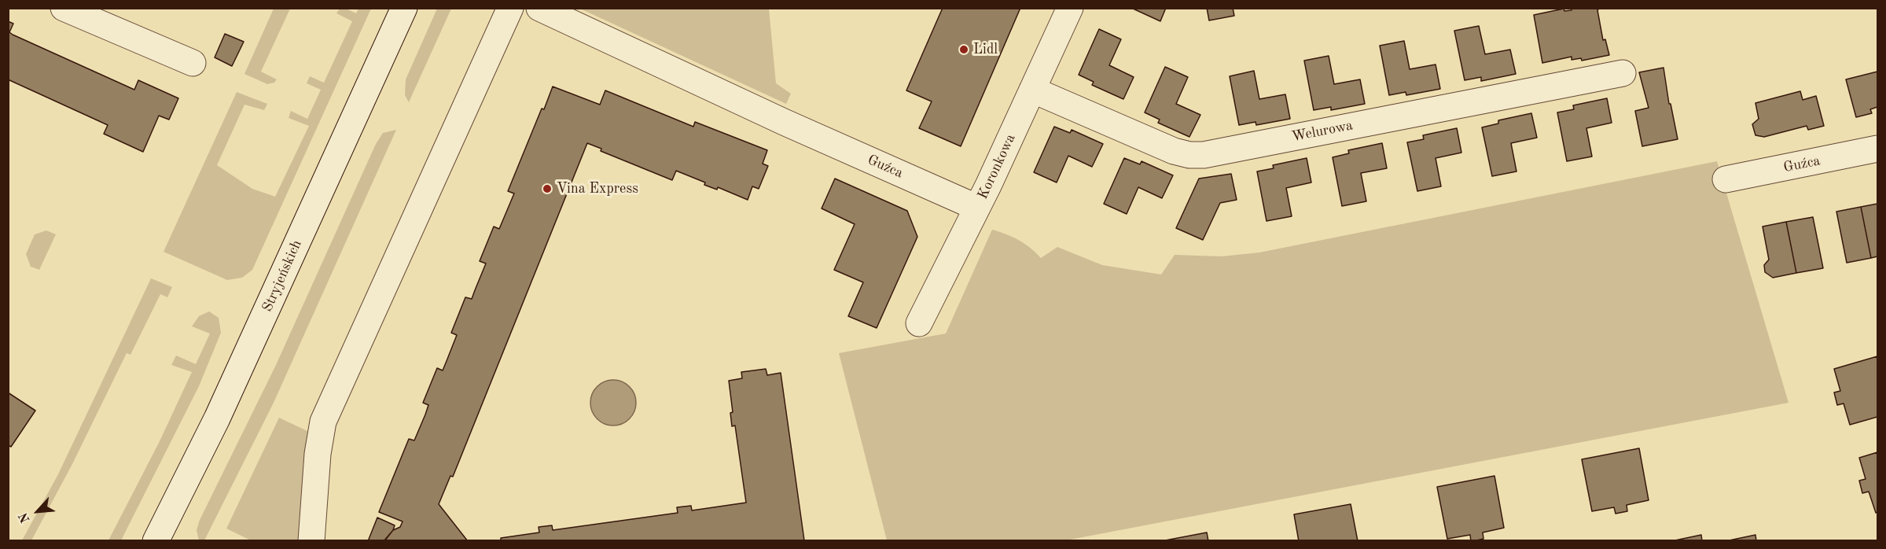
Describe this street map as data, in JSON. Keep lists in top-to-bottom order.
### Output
{
  "streets": {
    "street": [
      "Welurowa",
      "Guźca",
      "Koronkowa",
      "Stryjeńskich"
    ]
  },
  "crossings": [
    ["Welurowa", "Koronkowa"],
    ["Guźca", "Koronkowa"]
  ],
  "places": ["Lidl", "Vina Express"],
  "north": "bottom left"
}
